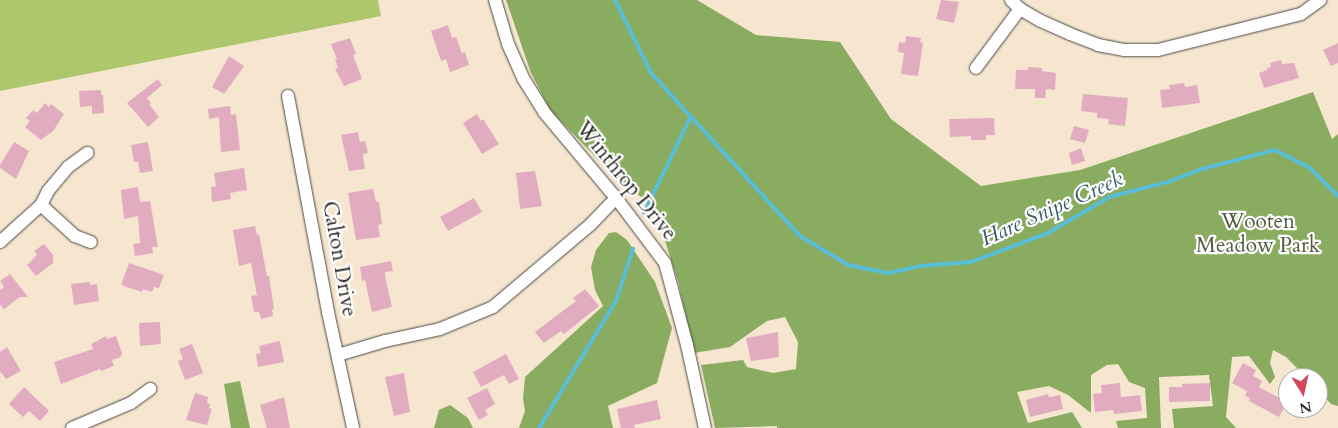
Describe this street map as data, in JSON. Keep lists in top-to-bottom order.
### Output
{
  "streets": {
    "street": ["Winthrop Drive", "Calton Drive"]
  },
  "water": ["Hare Snipe Creek"],
  "parks": ["Wooten Meadow Park"],
  "north": "bottom"
}
